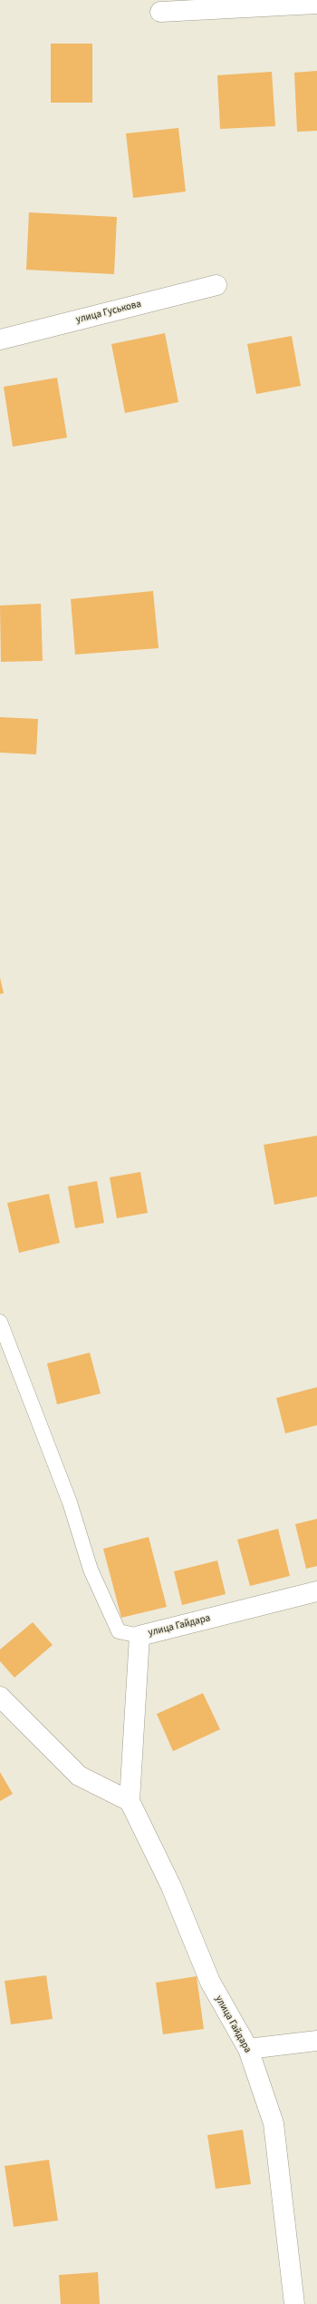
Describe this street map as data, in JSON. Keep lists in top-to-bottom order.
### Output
{
  "streets": {
    "street": ["улица Гуськова", "улица Гайдара"]
  }
}
